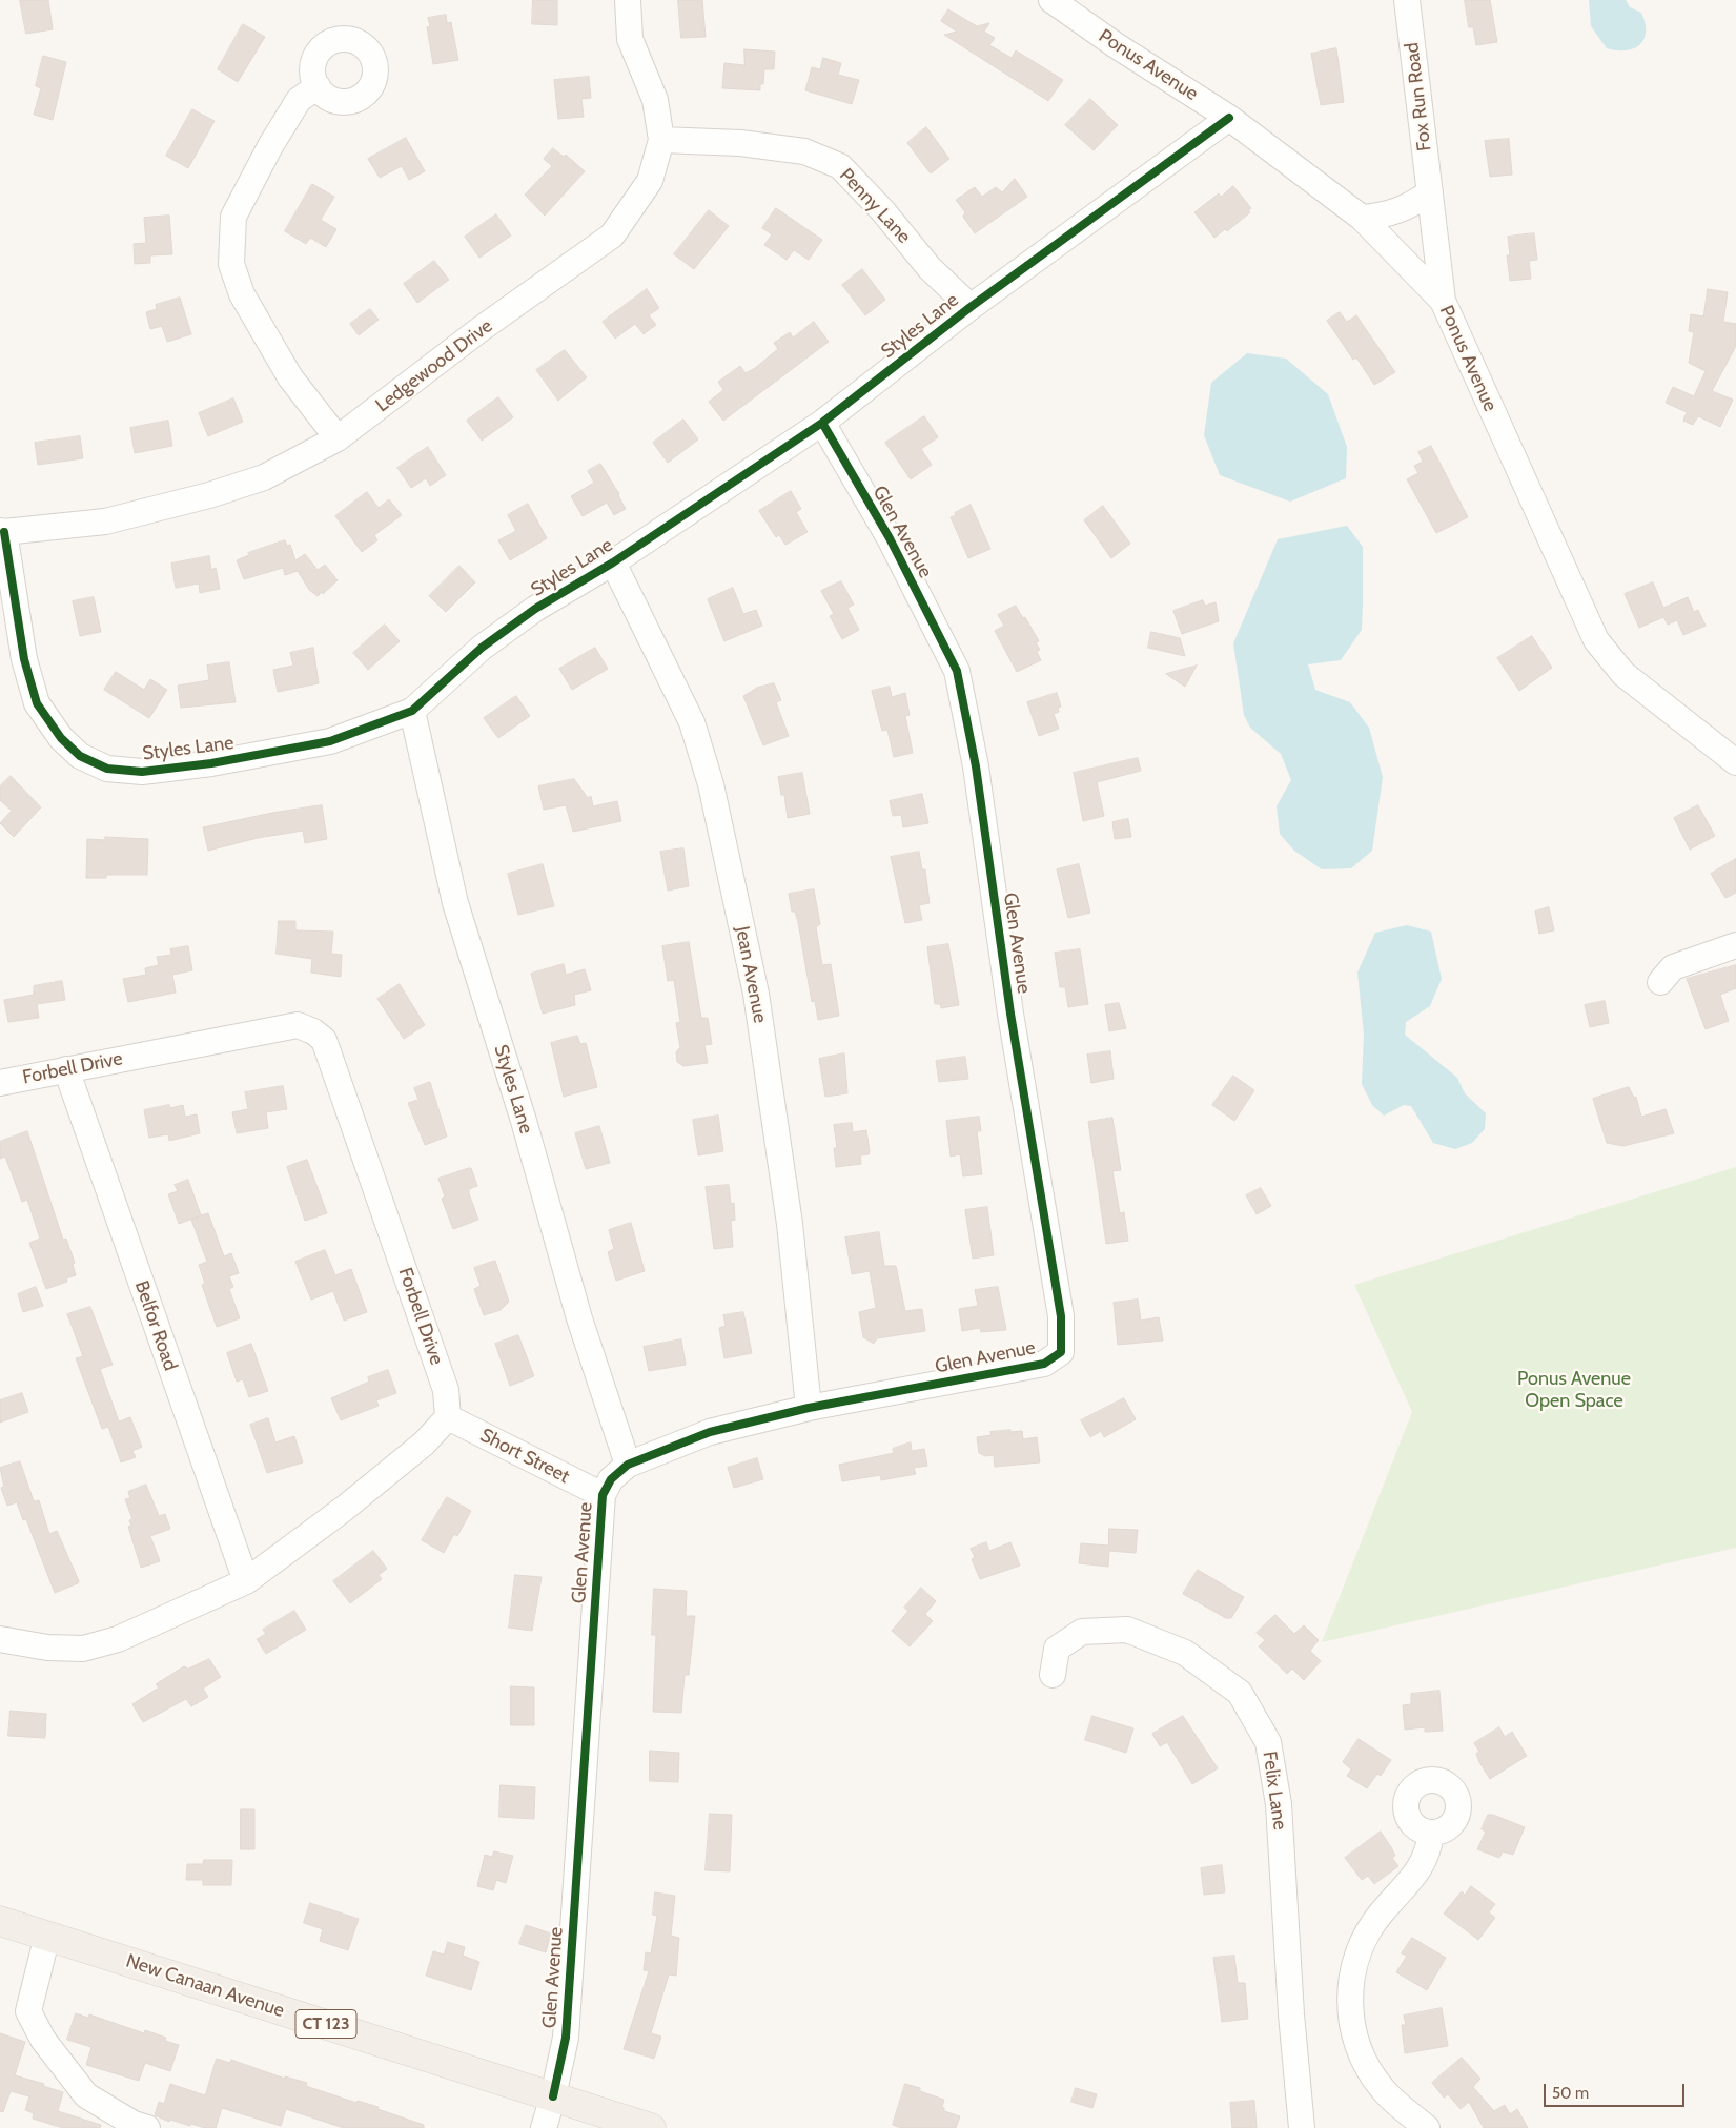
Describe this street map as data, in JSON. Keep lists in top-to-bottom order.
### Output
{
  "streets": {
    "main road": ["New Canaan Avenue", "CT 123"],
    "street": [
      "Ponus Avenue",
      "Fox Run Road",
      "Penny Lane",
      "Styles Lane",
      "Ledgewood Drive",
      "Glen Avenue",
      "Jean Avenue",
      "Forbell Drive",
      "Belfor Road",
      "Short Street",
      "Felix Lane"
    ]
  },
  "crossings": [
    ["Ponus Avenue", "Fox Run Road"],
    ["Ponus Avenue", "Styles Lane"],
    ["Penny Lane", "Styles Lane"],
    ["Penny Lane", "Ledgewood Drive"],
    ["Styles Lane", "Ledgewood Drive"],
    ["Styles Lane", "Glen Avenue"],
    ["Styles Lane", "Jean Avenue"],
    ["Glen Avenue", "Jean Avenue"],
    ["Glen Avenue", "Short Street"],
    ["Glen Avenue", "New Canaan Avenue"],
    ["Forbell Drive", "Belfor Road"],
    ["Forbell Drive", "Short Street"]
  ],
  "parks": ["Ponus Avenue Open Space"],
  "scale_bar": "50 m"
}
